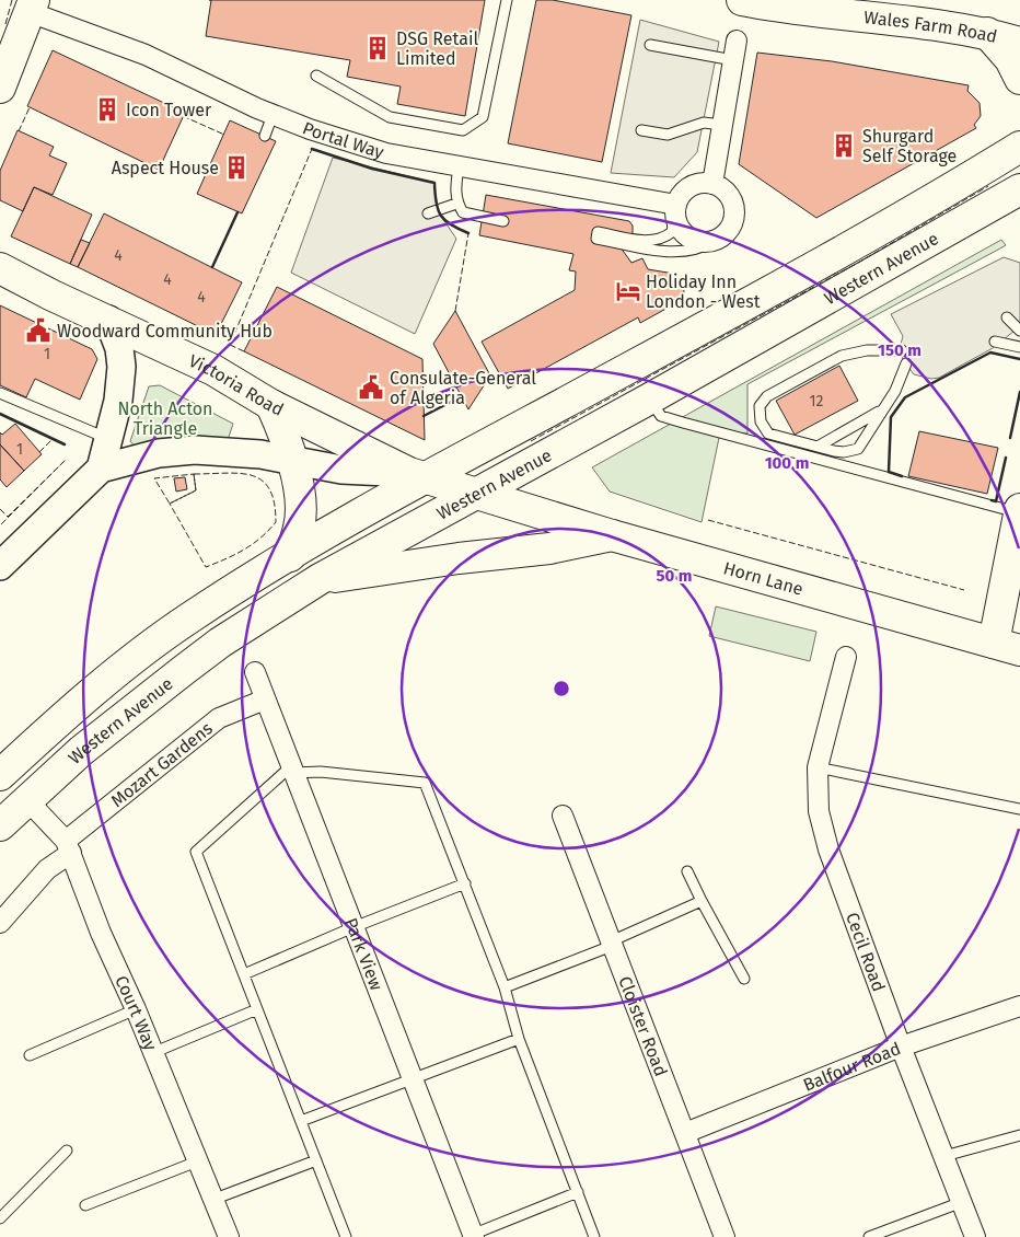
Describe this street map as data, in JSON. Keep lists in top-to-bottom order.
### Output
{
  "streets": {
    "main road": [
      "Wales Farm Road",
      "Portal Way",
      "Western Avenue",
      "Victoria Road",
      "Horn Lane"
    ],
    "street": [
      "Mozart Gardens",
      "Cecil Road",
      "Park View",
      "Court Way",
      "Cloister Road",
      "Balfour Road"
    ]
  },
  "crossings": [
    ["Western Avenue", "Victoria Road"],
    ["Western Avenue", "Horn Lane"],
    ["Western Avenue", "Court Way"],
    ["Victoria Road", "Horn Lane"],
    ["Mozart Gardens", "Park View"],
    ["Mozart Gardens", "Court Way"],
    ["Cecil Road", "Balfour Road"],
    ["Cloister Road", "Balfour Road"]
  ],
  "parks": ["North Acton Triangle"],
  "places": {
    "building": [
      "DSG Retail Limited",
      "Icon Tower",
      "Shurgard Self Storage",
      "Aspect House"
    ],
    "hotel": ["Holiday Inn London - West"],
    "public building": ["Woodward Community Hub", "Consulate-General of Algeria"]
  },
  "house_numbers": [
    "4",
    "4",
    "4",
    "1",
    "12",
    "1"
  ],
  "rings": ["150 m", "100 m", "50 m"]
}
